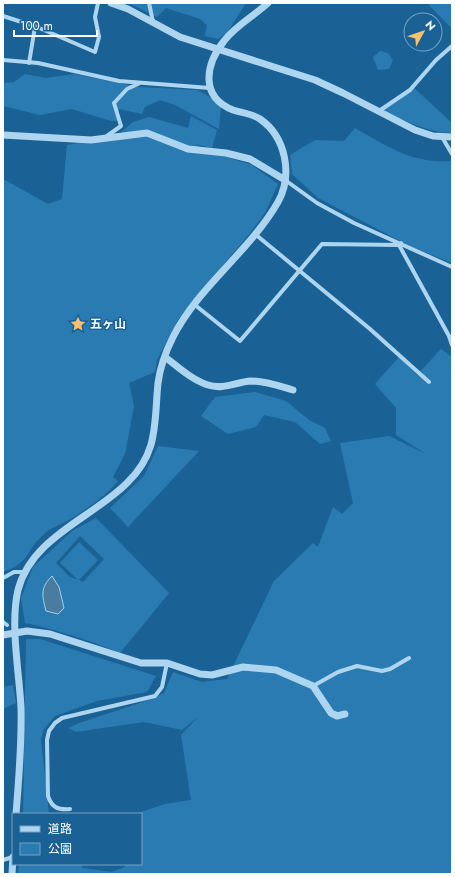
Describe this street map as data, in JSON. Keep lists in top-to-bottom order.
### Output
{
  "places": {
    "place": ["五ヶ山"]
  },
  "legend": ["道路", "公園"],
  "scale_bar": "100 m",
  "north": "top right"
}
